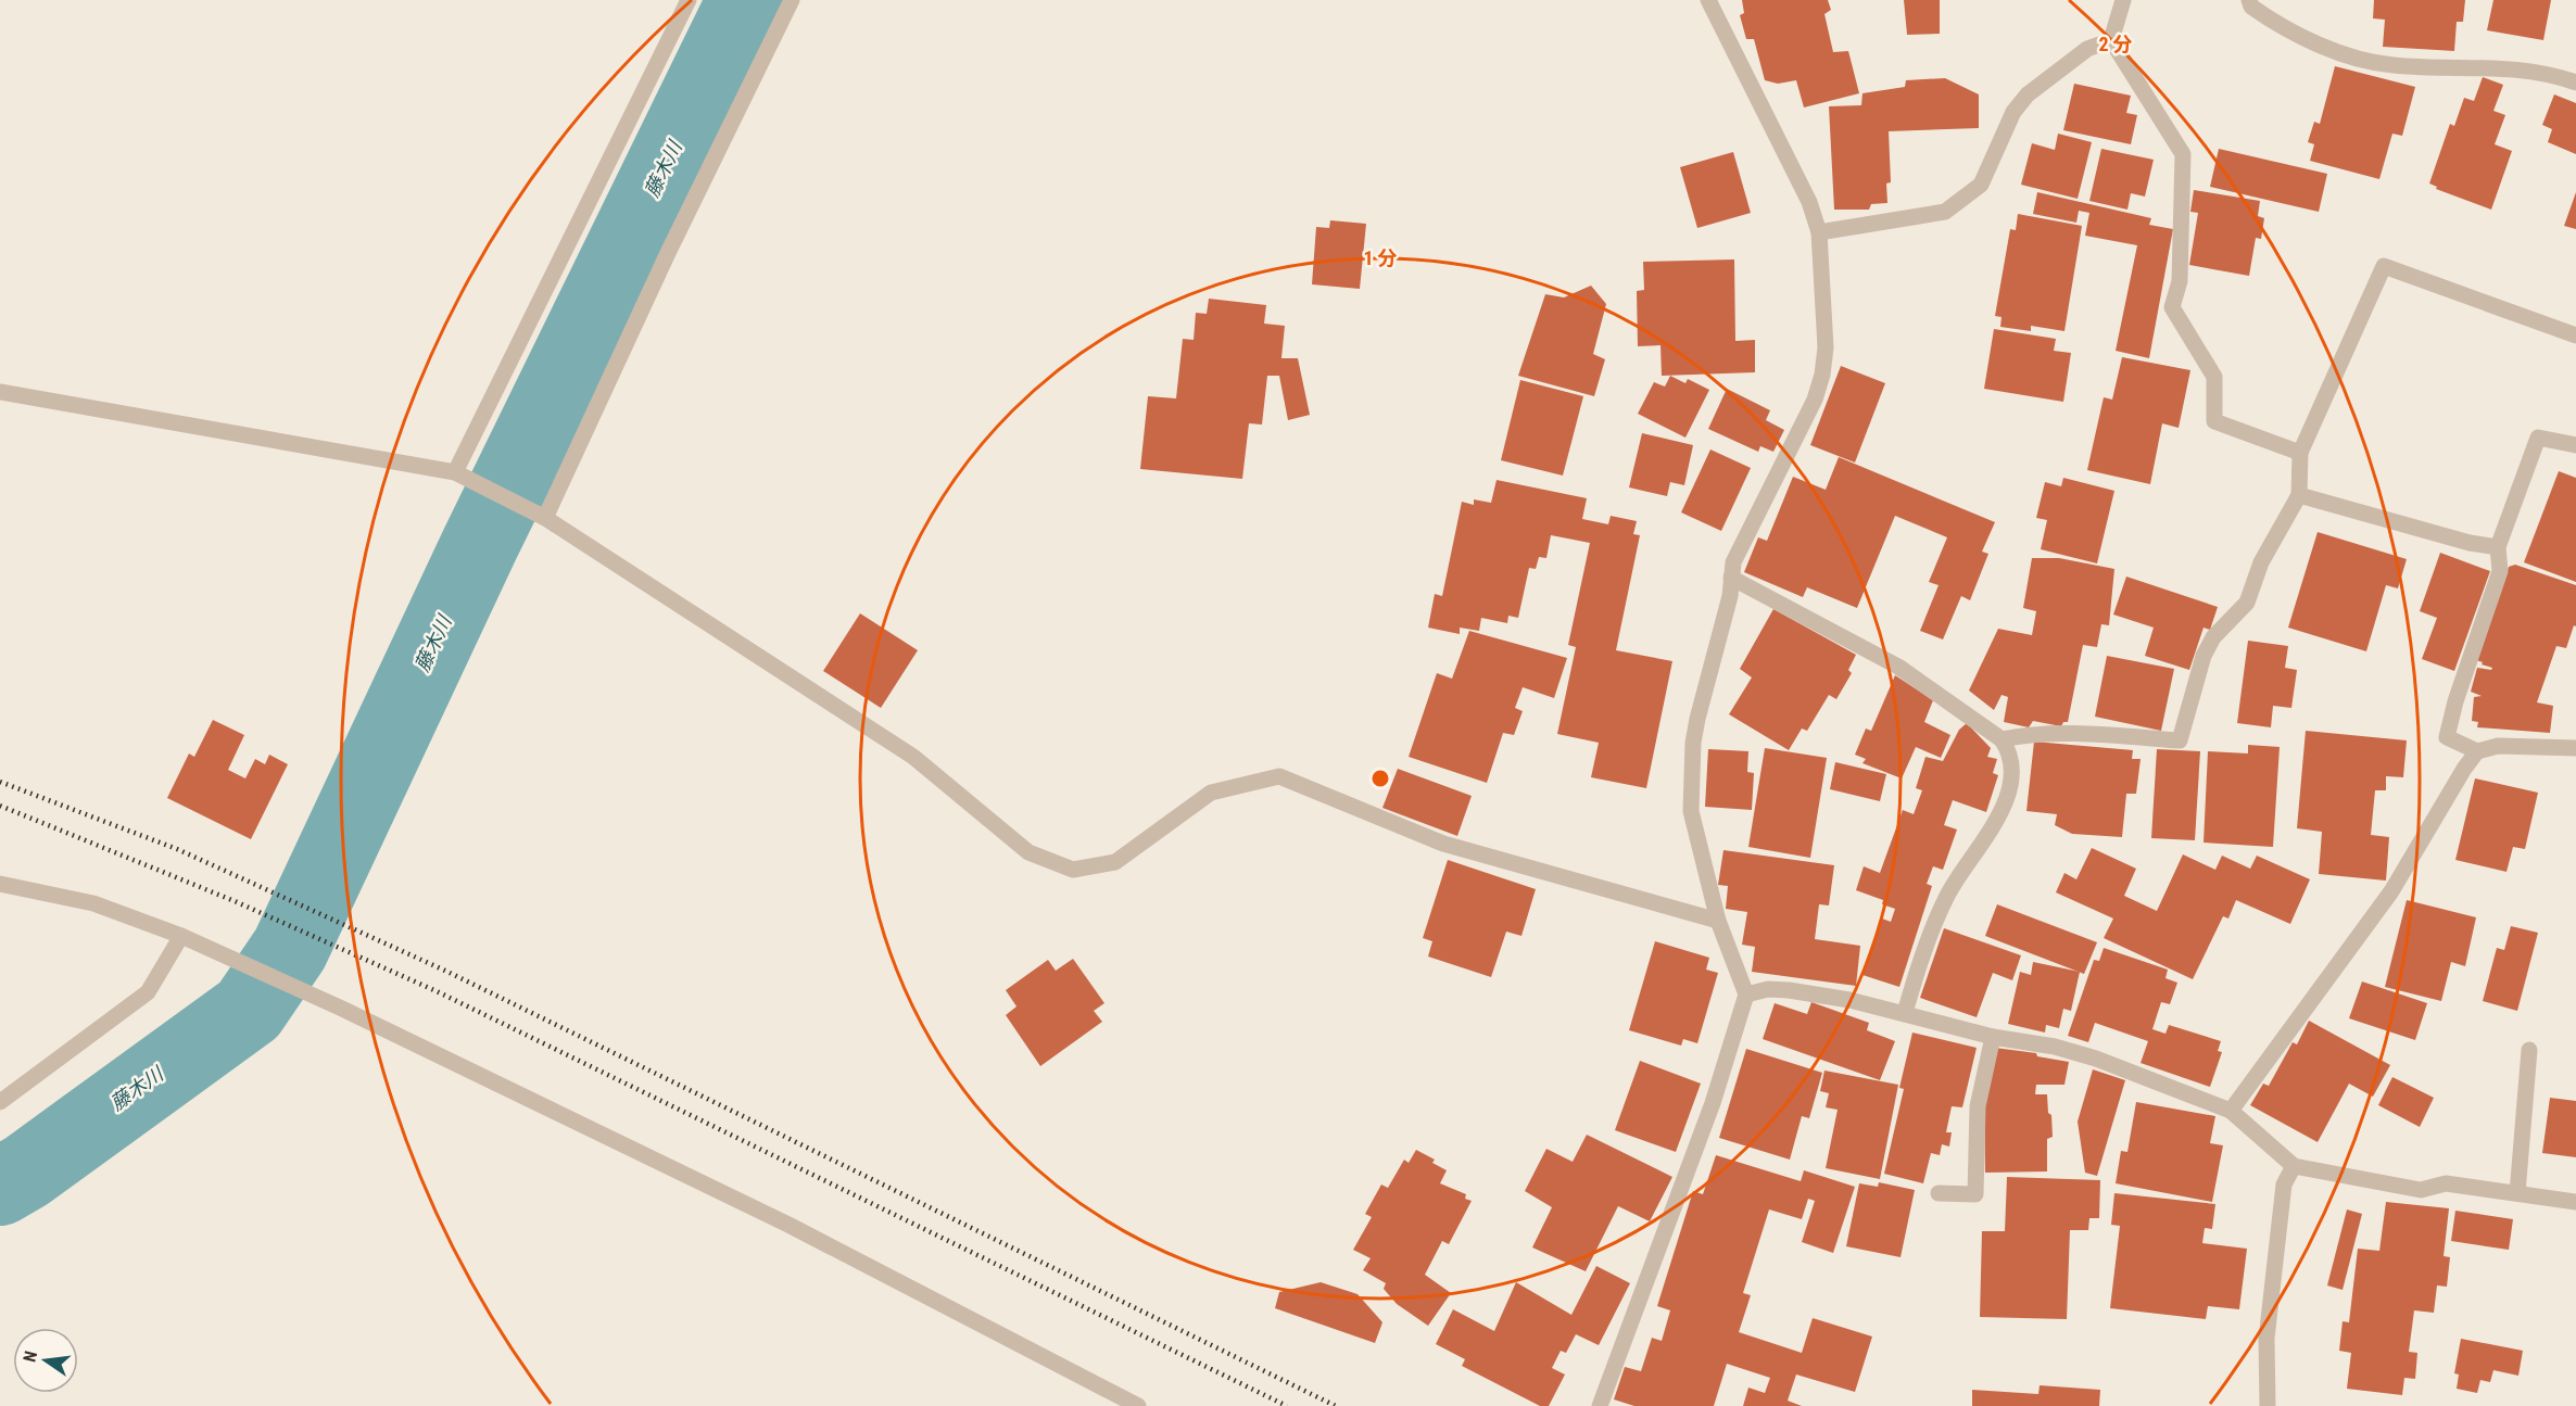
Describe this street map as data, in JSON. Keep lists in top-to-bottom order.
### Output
{
  "water": ["藤木川"],
  "north": "left",
  "rings": ["2 分", "1 分"]
}
